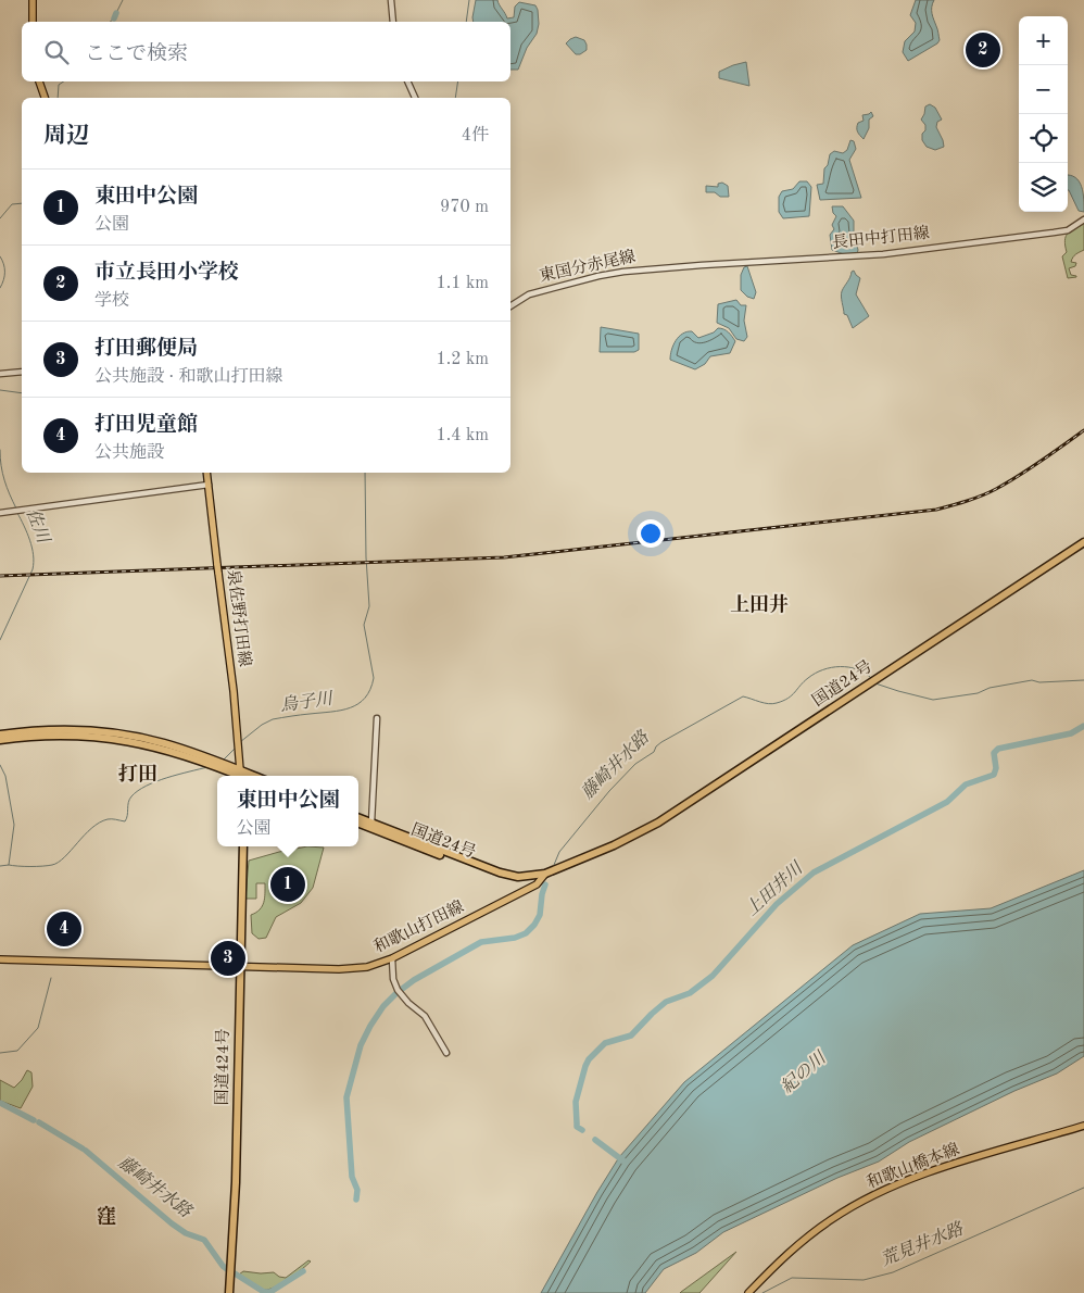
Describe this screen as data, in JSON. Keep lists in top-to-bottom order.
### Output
{
  "streets": {
    "highway": ["国道24号", "国道424号"],
    "main road": ["泉佐野打田線", "和歌山打田線", "和歌山橋本線"],
    "street": ["長田中打田線", "東国分赤尾線"]
  },
  "crossings": [
    ["長田中打田線", "東国分赤尾線"],
    ["国道24号", "和歌山打田線"],
    ["和歌山打田線", "国道424号"]
  ],
  "districts": ["上田井", "打田", "窪"],
  "water": [
    "佐川",
    "烏子川",
    "藤崎井水路",
    "上田井川",
    "紀の川",
    "荒見井水路"
  ],
  "page": {
    "map_buttons": ["+", "−"],
    "search": "ここで検索",
    "pins": [
      "2",
      "1",
      "4",
      "3"
    ],
    "heading": ["周辺", "4件"],
    "list": [
      {
        "mark": "1",
        "name": "東田中公園",
        "note": "公園",
        "value": "970 m"
      },
      {
        "mark": "2",
        "name": "市立長田小学校",
        "note": "学校",
        "value": "1.1 km"
      },
      {
        "mark": "3",
        "name": "打田郵便局",
        "note": "公共施設 · 和歌山打田線",
        "value": "1.2 km"
      },
      {
        "mark": "4",
        "name": "打田児童館",
        "note": "公共施設",
        "value": "1.4 km"
      }
    ],
    "popup": ["東田中公園", "公園"]
  }
}
